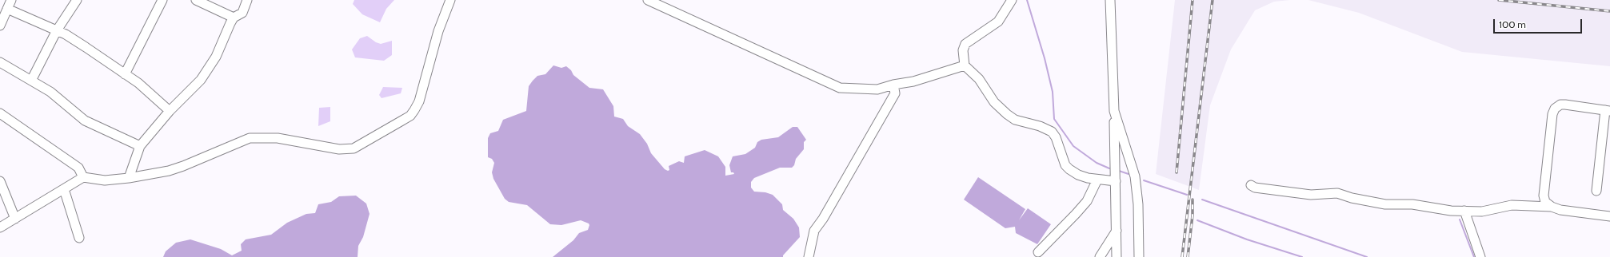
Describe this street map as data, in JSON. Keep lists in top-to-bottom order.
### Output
{
  "scale_bar": "100 m"
}
